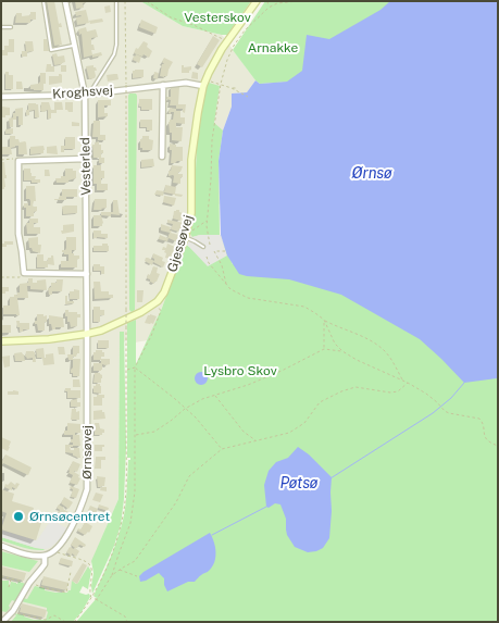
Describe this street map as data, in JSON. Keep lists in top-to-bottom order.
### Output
{
  "streets": {
    "street": [
      "Kroghsvej",
      "Vesterled",
      "Gjessøvej",
      "Ørnsøvej"
    ]
  },
  "crossings": [
    ["Kroghsvej", "Vesterled"],
    ["Kroghsvej", "Gjessøvej"],
    ["Vesterled", "Gjessøvej"],
    ["Vesterled", "Ørnsøvej"],
    ["Gjessøvej", "Ørnsøvej"]
  ],
  "water": ["Ørnsø", "Pøtsø"],
  "parks": ["Vesterskov", "Arnakke", "Lysbro Skov"],
  "places": ["Ørnsøcentret"]
}
